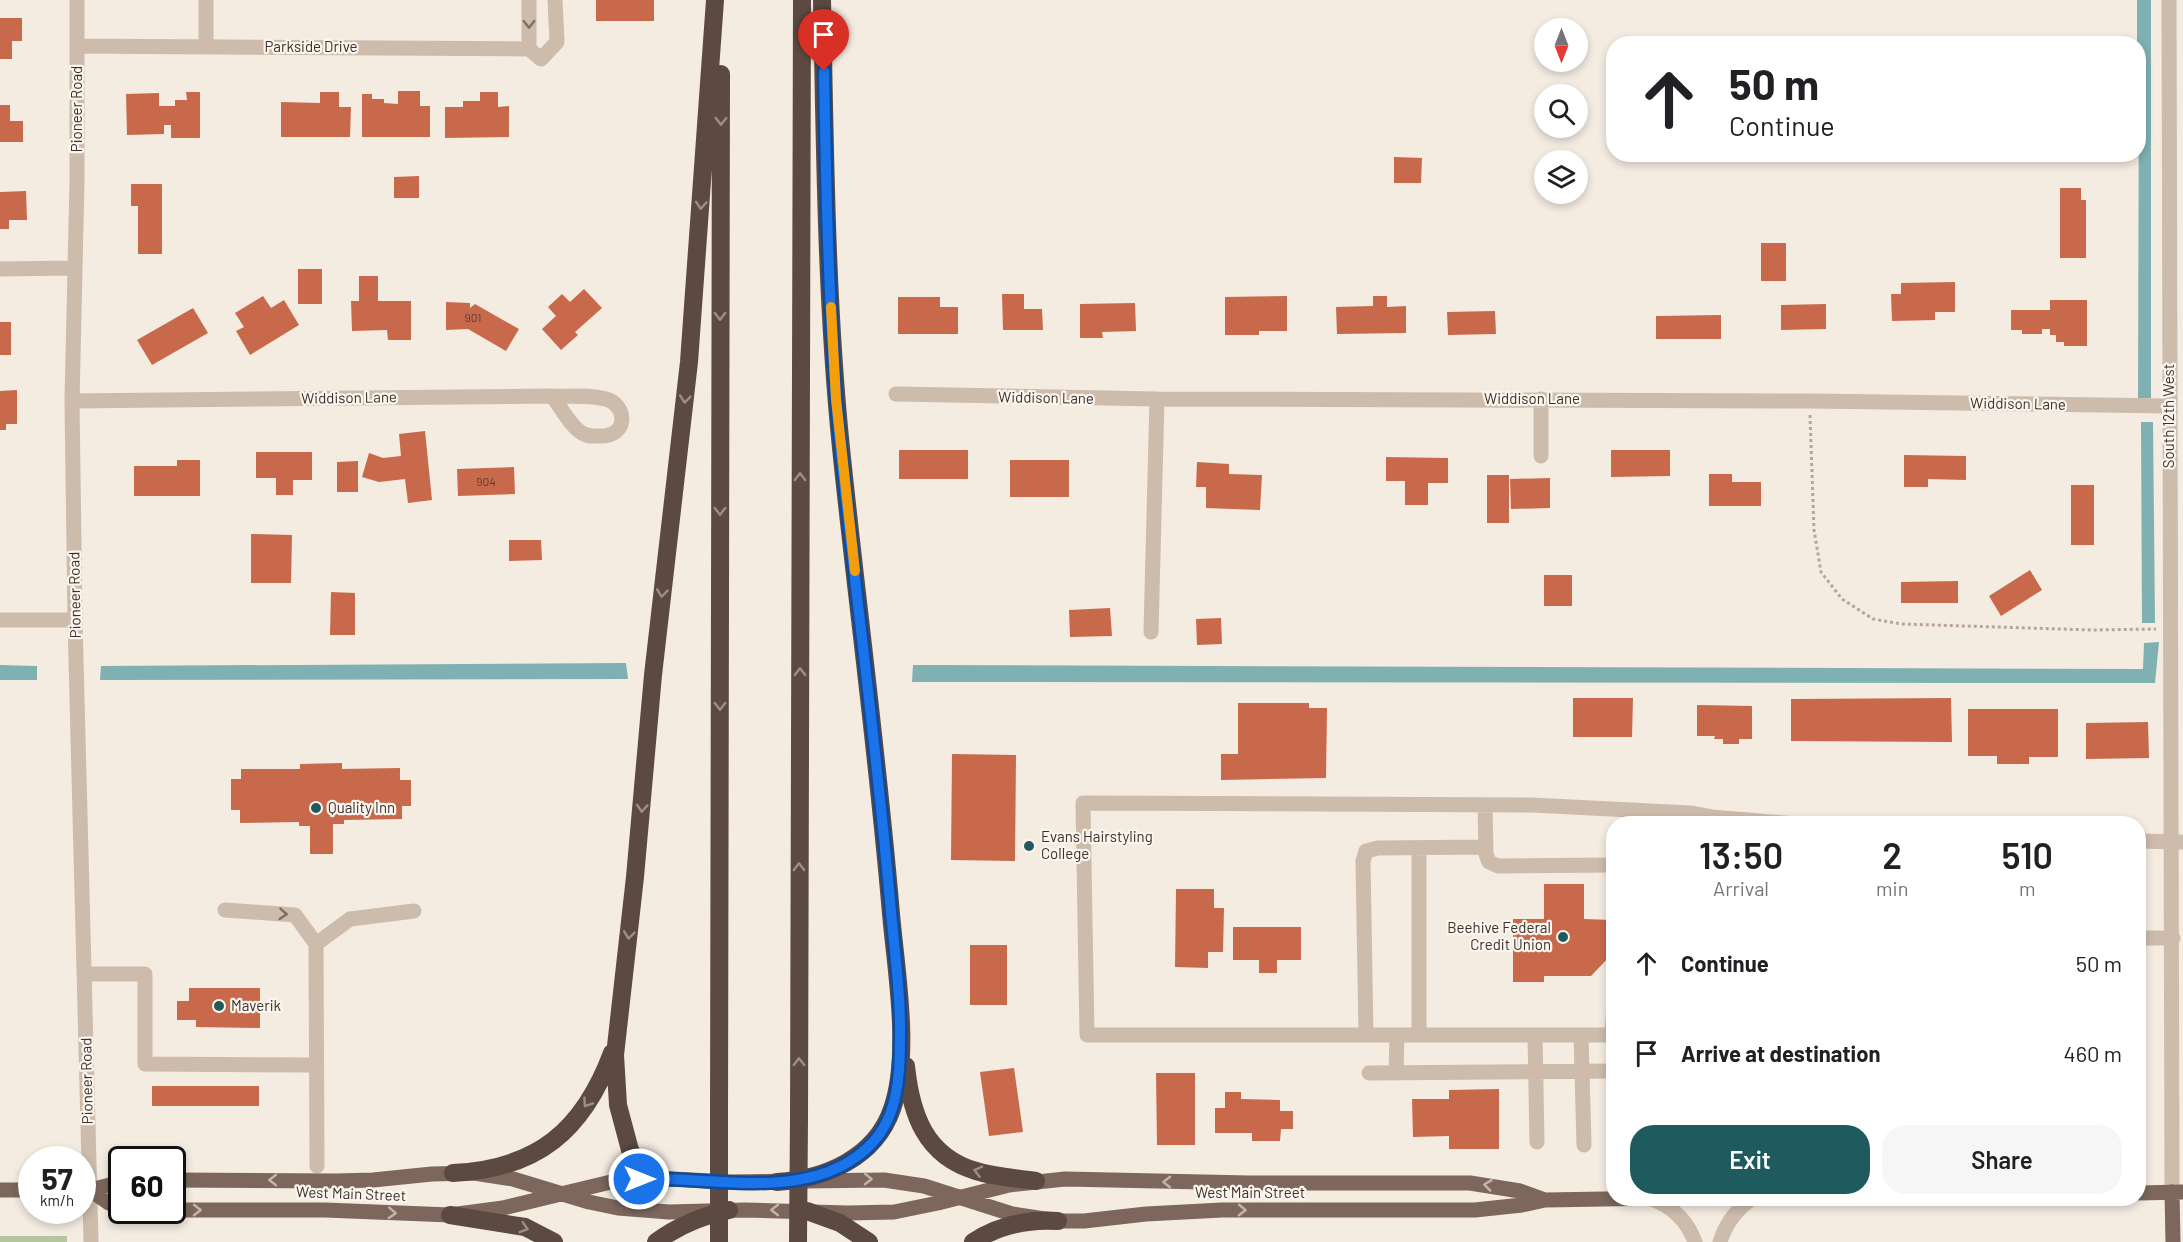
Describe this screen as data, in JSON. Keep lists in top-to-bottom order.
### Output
{
  "streets": {
    "main road": ["West Main Street"],
    "street": [
      "Parkside Drive",
      "Pioneer Road",
      "Widdison Lane",
      "South 12th West"
    ]
  },
  "crossings": [
    ["Parkside Drive", "Pioneer Road"],
    ["Pioneer Road", "Widdison Lane"],
    ["Widdison Lane", "South 12th West"]
  ],
  "places": [
    "Quality Inn",
    "Evans Hairstyling College",
    "Beehive Federal Credit Union",
    "Maverik"
  ],
  "house_numbers": ["901", "904"],
  "north": "bottom",
  "page": {
    "turn": ["50 m", "Continue"],
    "eta": [
      "13:50",
      "Arrival",
      "2",
      "min",
      "510",
      "m"
    ],
    "list": [
      {
        "name": "Continue",
        "value": "50 m"
      },
      {
        "name": "Arrive at destination",
        "value": "460 m"
      }
    ],
    "buttons": ["Exit", "Share"],
    "speed": "57 km/h",
    "limit": "60"
  }
}
